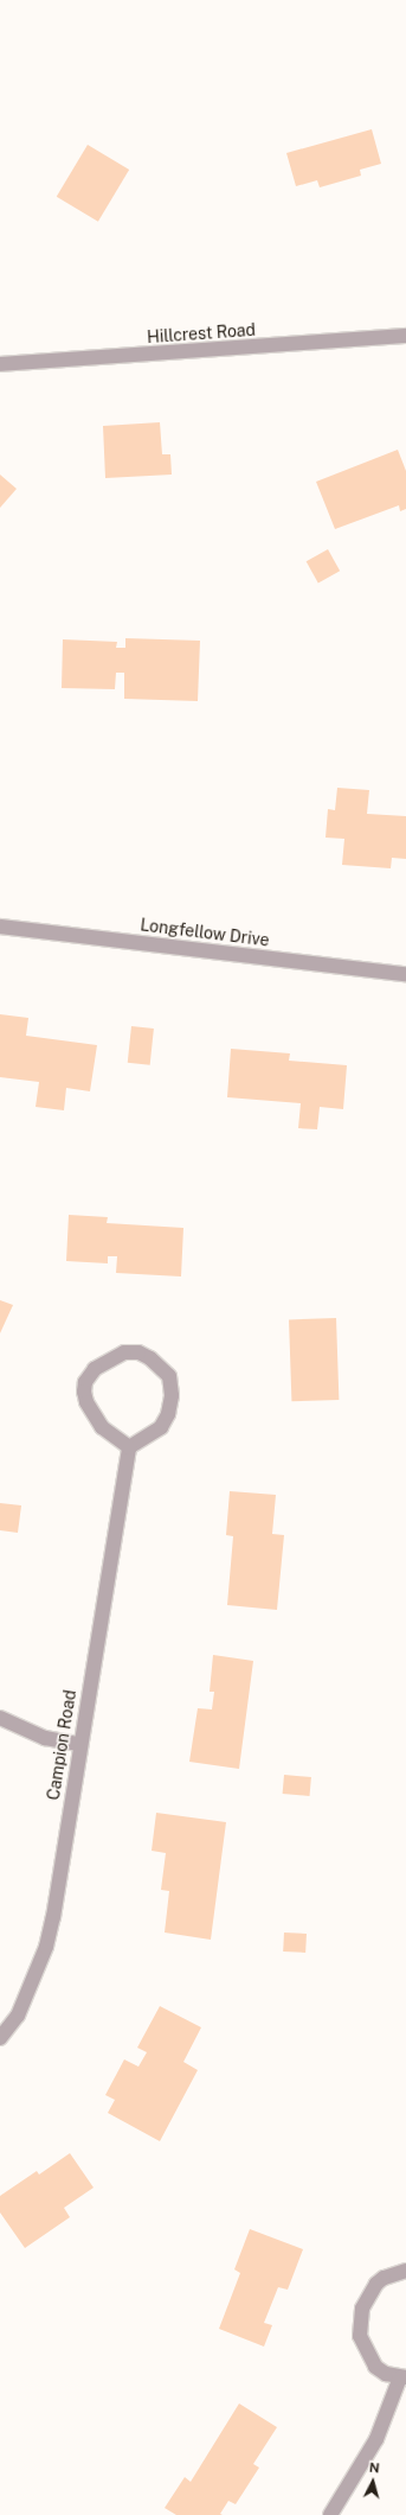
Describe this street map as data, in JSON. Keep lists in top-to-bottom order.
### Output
{
  "streets": {
    "street": ["Hillcrest Road", "Longfellow Drive", "Campion Road"]
  },
  "north": "top"
}
